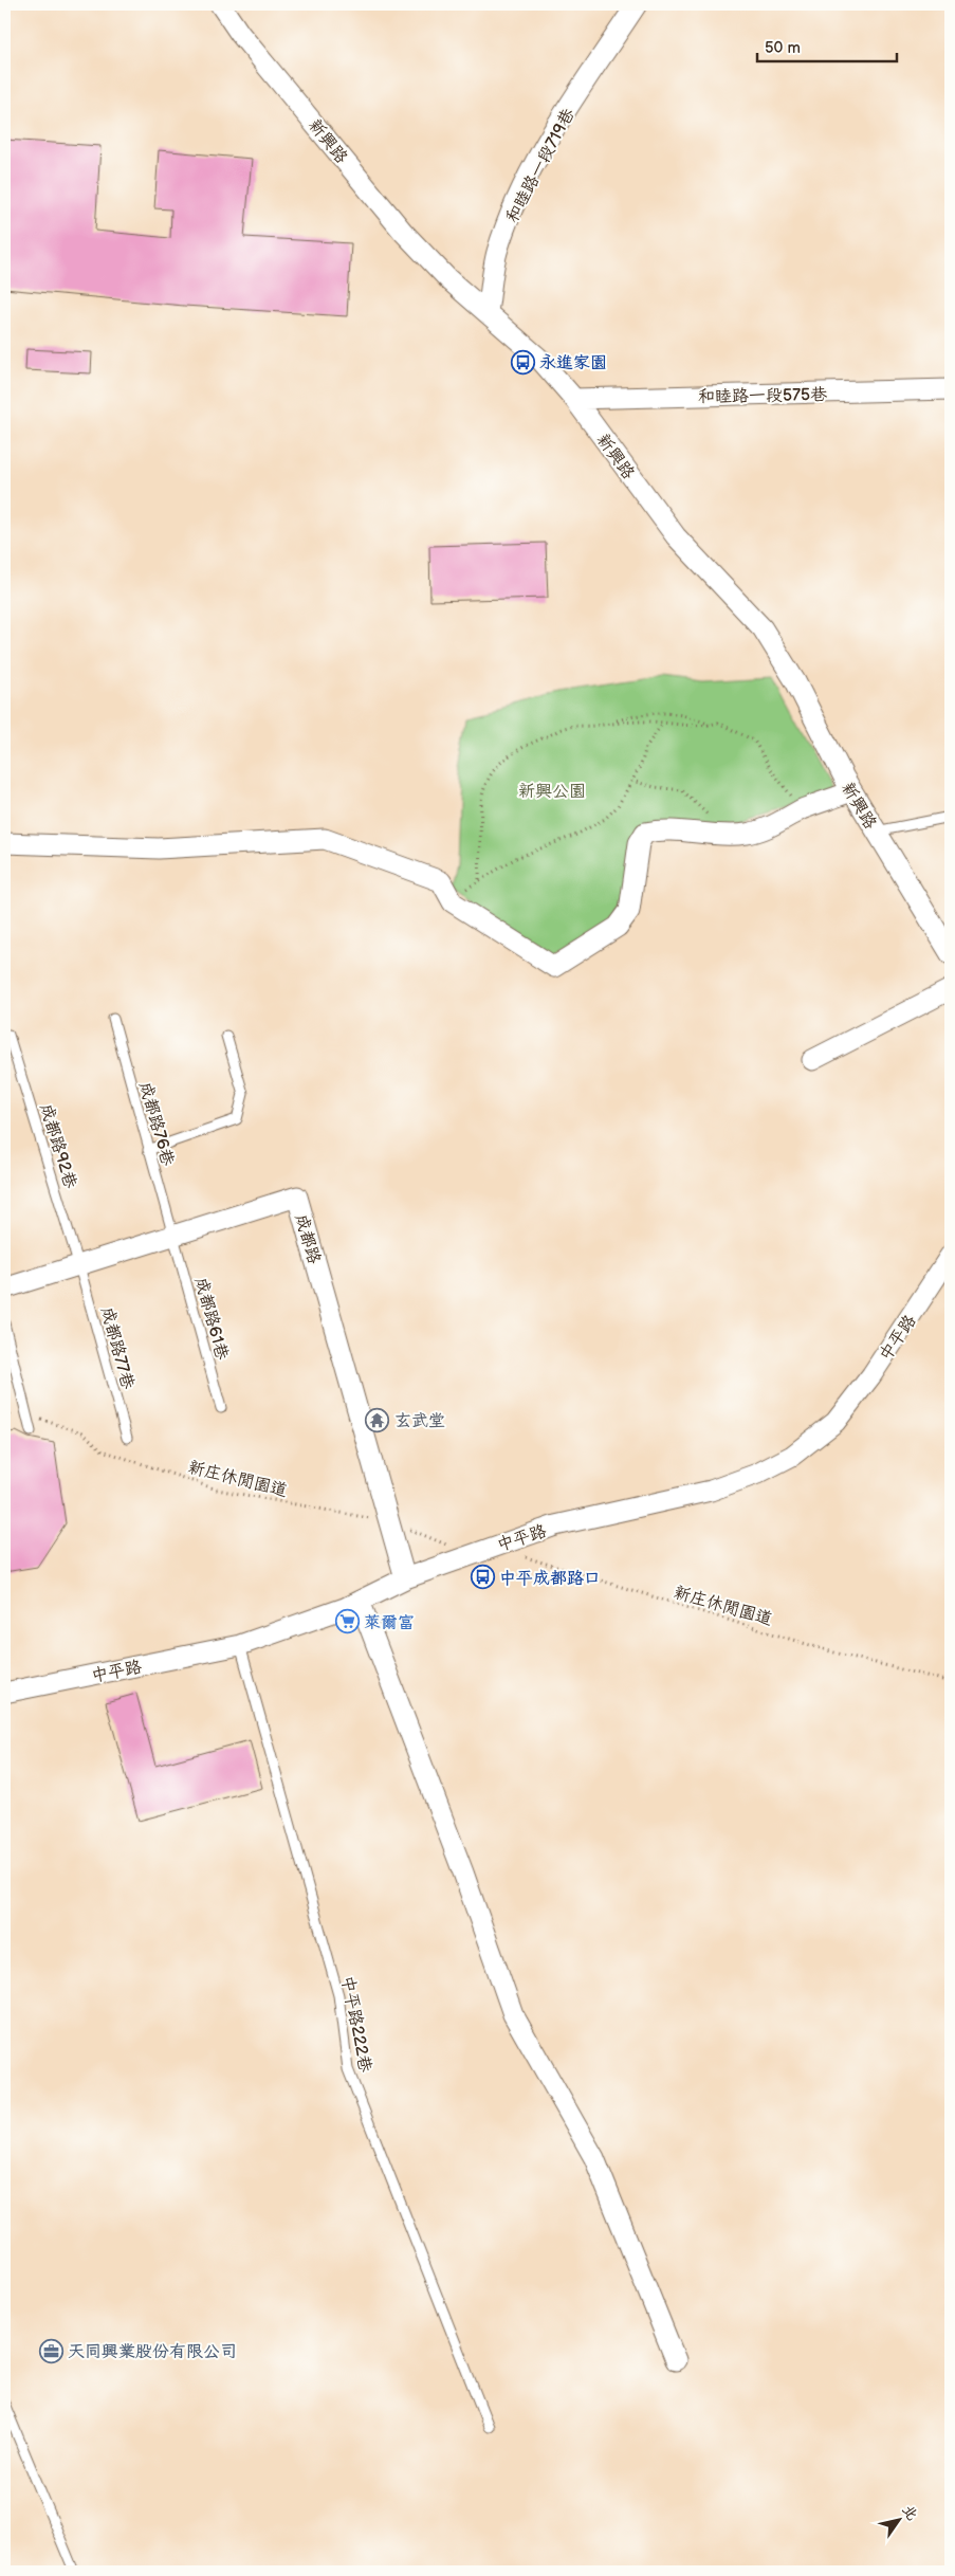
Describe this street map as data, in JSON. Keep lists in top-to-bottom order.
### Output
{
  "streets": {
    "street": [
      "新興路",
      "和睦路一段719巷",
      "和睦路一段575巷",
      "成都路",
      "中平路"
    ],
    "lane": [
      "成都路76巷",
      "成都路92巷",
      "成都路61巷",
      "成都路77巷",
      "中平路222巷"
    ],
    "path": ["新庄休閒園道"]
  },
  "crossings": [
    ["新興路", "和睦路一段719巷"],
    ["新興路", "和睦路一段575巷"],
    ["成都路76巷", "成都路"],
    ["成都路76巷", "成都路61巷"],
    ["成都路92巷", "成都路"],
    ["成都路92巷", "成都路77巷"],
    ["成都路", "成都路61巷"],
    ["成都路", "中平路"],
    ["成都路", "成都路77巷"],
    ["成都路", "新庄休閒園道"],
    ["中平路", "新庄休閒園道"],
    ["中平路", "中平路222巷"]
  ],
  "parks": ["新興公園"],
  "places": {
    "bus stop": ["永進家園", "中平成都路口"],
    "temple": ["玄武堂"],
    "supermarket": ["萊爾富"],
    "office": ["天同興業股份有限公司"]
  },
  "scale_bar": "50 m",
  "north": "top right"
}
